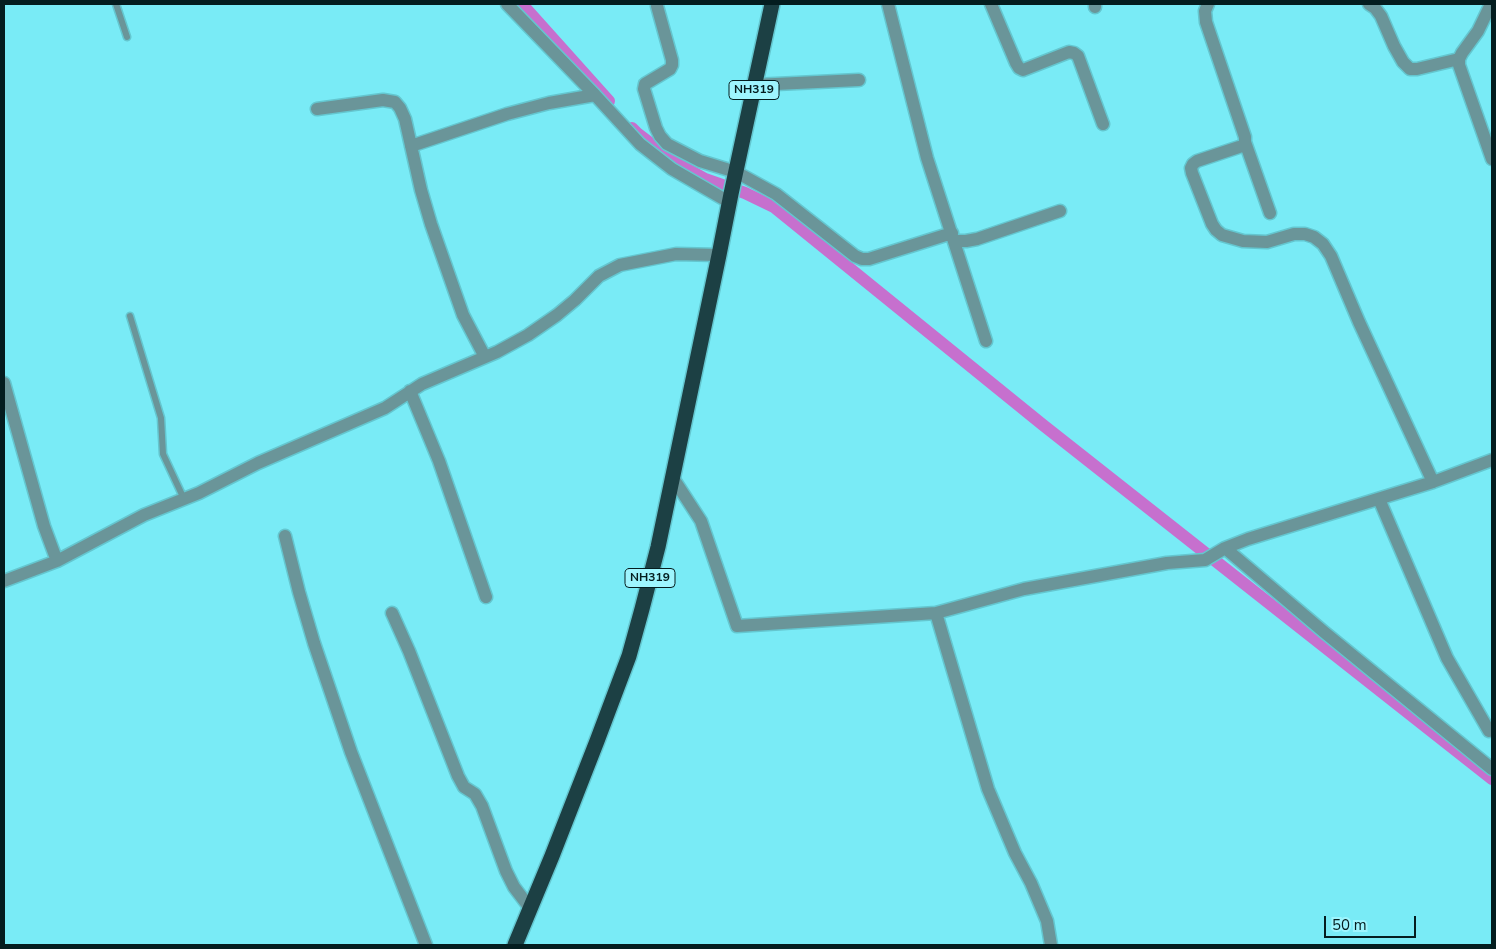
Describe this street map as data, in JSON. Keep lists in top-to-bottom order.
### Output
{
  "streets": {
    "highway": ["NH319"]
  },
  "scale_bar": "50 m"
}
